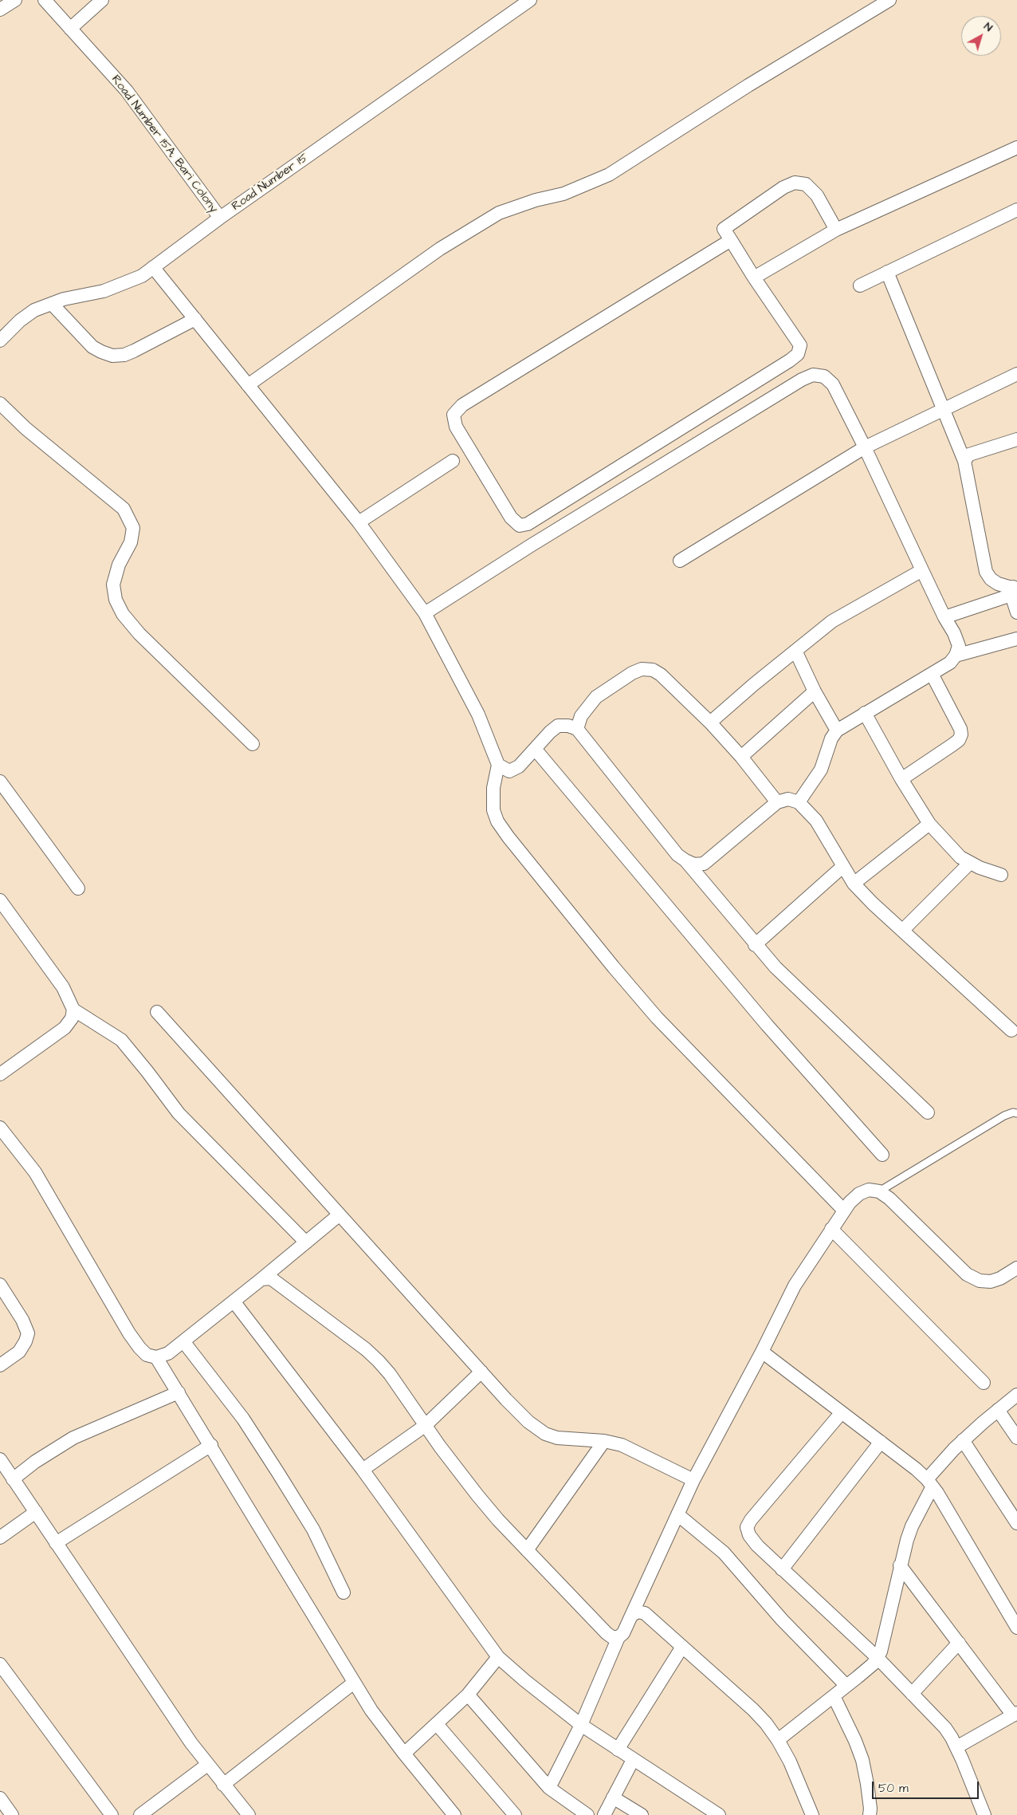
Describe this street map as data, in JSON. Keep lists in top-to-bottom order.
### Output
{
  "streets": {
    "street": ["Road Number 15A, Bari Colony", "Road Number 15"]
  },
  "crossings": [
    ["Road Number 15A, Bari Colony", "Road Number 15"]
  ],
  "scale_bar": "50 m",
  "north": "top right"
}
